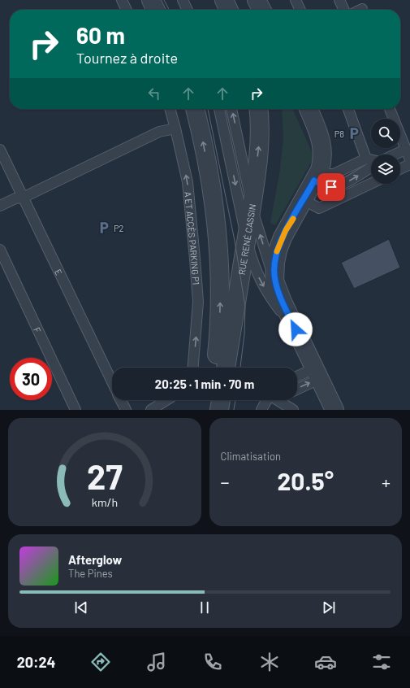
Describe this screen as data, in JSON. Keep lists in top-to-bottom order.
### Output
{
  "streets": {
    "street": ["RUE RENÉ CASSIN"],
    "lane": ["A ET ACCÈS PARKING P1", "E", "F"]
  },
  "places": {
    "parking": ["P8", "P2"]
  },
  "page": {
    "turn": ["60 m", "Tournez à droite"],
    "limit": "30",
    "trip": "20:25 · 1 min · 70 m",
    "tile": "Climatisation",
    "heat": ["−", "20.5°", "+"],
    "song": ["Afterglow", "The Pines"],
    "tabs": "20:24",
    "gauge": ["27", "km/h"]
  }
}
